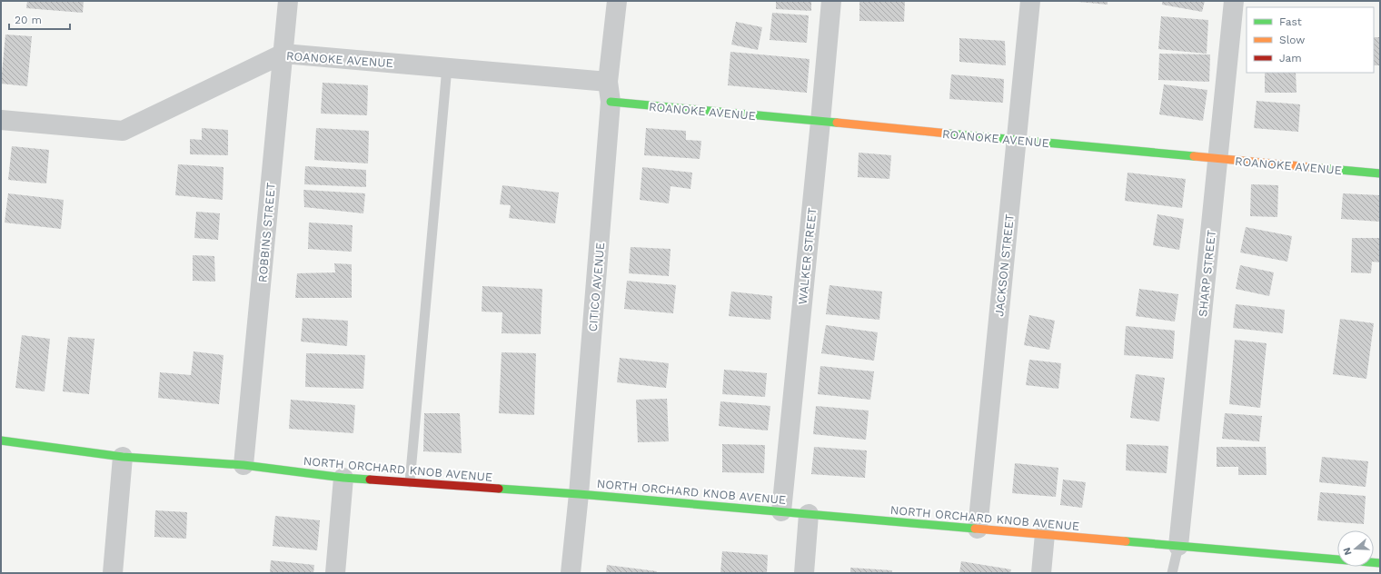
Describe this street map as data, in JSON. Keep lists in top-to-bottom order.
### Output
{
  "streets": {
    "street": [
      "ROANOKE AVENUE",
      "ROBBINS STREET",
      "WALKER STREET",
      "JACKSON STREET",
      "SHARP STREET",
      "CITICO AVENUE",
      "NORTH ORCHARD KNOB AVENUE"
    ]
  },
  "crossings": [
    ["ROANOKE AVENUE", "ROBBINS STREET"],
    ["ROANOKE AVENUE", "WALKER STREET"],
    ["ROANOKE AVENUE", "JACKSON STREET"],
    ["ROANOKE AVENUE", "SHARP STREET"],
    ["ROANOKE AVENUE", "CITICO AVENUE"],
    ["ROBBINS STREET", "NORTH ORCHARD KNOB AVENUE"],
    ["WALKER STREET", "NORTH ORCHARD KNOB AVENUE"],
    ["JACKSON STREET", "NORTH ORCHARD KNOB AVENUE"],
    ["SHARP STREET", "NORTH ORCHARD KNOB AVENUE"],
    ["CITICO AVENUE", "NORTH ORCHARD KNOB AVENUE"]
  ],
  "legend": ["Fast", "Slow", "Jam"],
  "scale_bar": "20 m",
  "north": "left"
}
